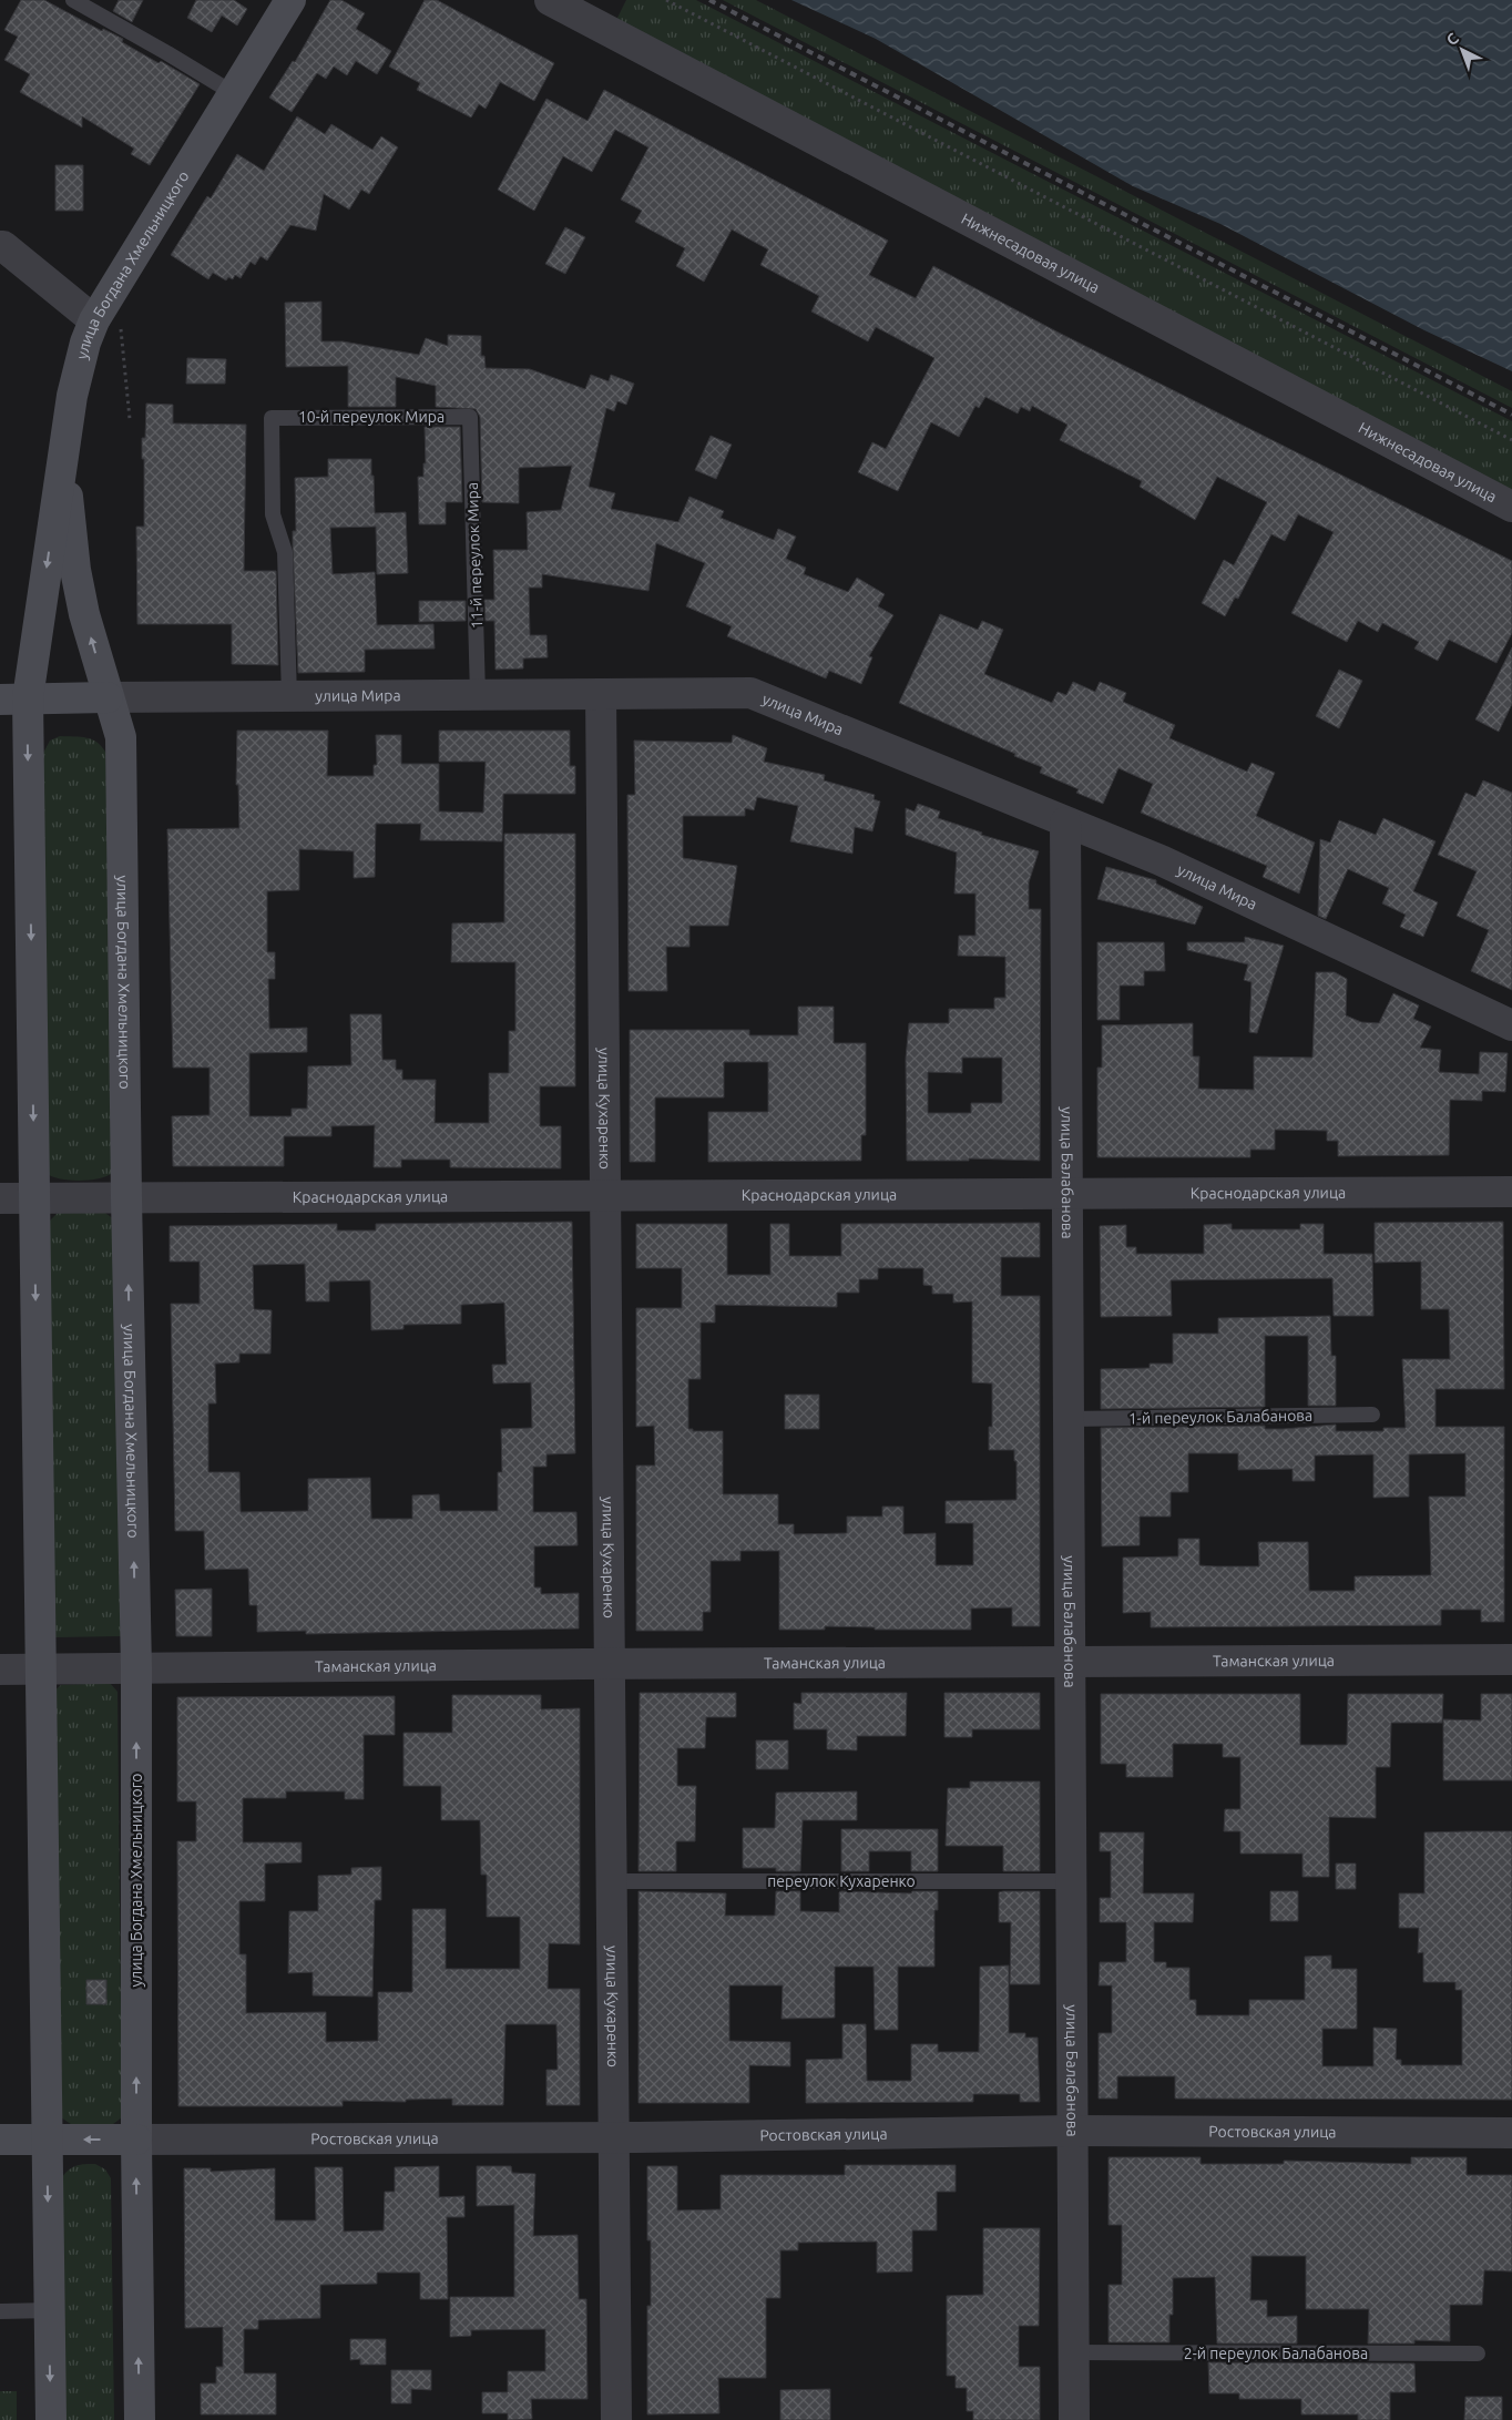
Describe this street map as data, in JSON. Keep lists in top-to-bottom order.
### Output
{
  "streets": {
    "main road": ["улица Богдана Хмельницкого", "улица Мира"],
    "street": [
      "Нижнесадовая улица",
      "улица Кухаренко",
      "улица Балабанова",
      "Краснодарская улица",
      "Таманская улица",
      "Ростовская улица"
    ],
    "lane": [
      "10-й переулок Мира",
      "11-й переулок Мира",
      "1-й переулок Балабанова",
      "переулок Кухаренко",
      "2-й переулок Балабанова"
    ]
  },
  "crossings": [
    ["улица Богдана Хмельницкого", "улица Мира"],
    ["улица Богдана Хмельницкого", "Краснодарская улица"],
    ["улица Богдана Хмельницкого", "Таманская улица"],
    ["улица Богдана Хмельницкого", "Ростовская улица"],
    ["10-й переулок Мира", "11-й переулок Мира"],
    ["10-й переулок Мира", "улица Мира"],
    ["11-й переулок Мира", "улица Мира"],
    ["улица Мира", "улица Кухаренко"],
    ["улица Мира", "улица Балабанова"],
    ["улица Кухаренко", "Краснодарская улица"],
    ["улица Кухаренко", "Таманская улица"],
    ["улица Кухаренко", "переулок Кухаренко"],
    ["улица Кухаренко", "Ростовская улица"],
    ["улица Балабанова", "Краснодарская улица"],
    ["улица Балабанова", "1-й переулок Балабанова"],
    ["улица Балабанова", "Таманская улица"],
    ["улица Балабанова", "переулок Кухаренко"],
    ["улица Балабанова", "Ростовская улица"],
    ["улица Балабанова", "2-й переулок Балабанова"]
  ],
  "north": "top left"
}
